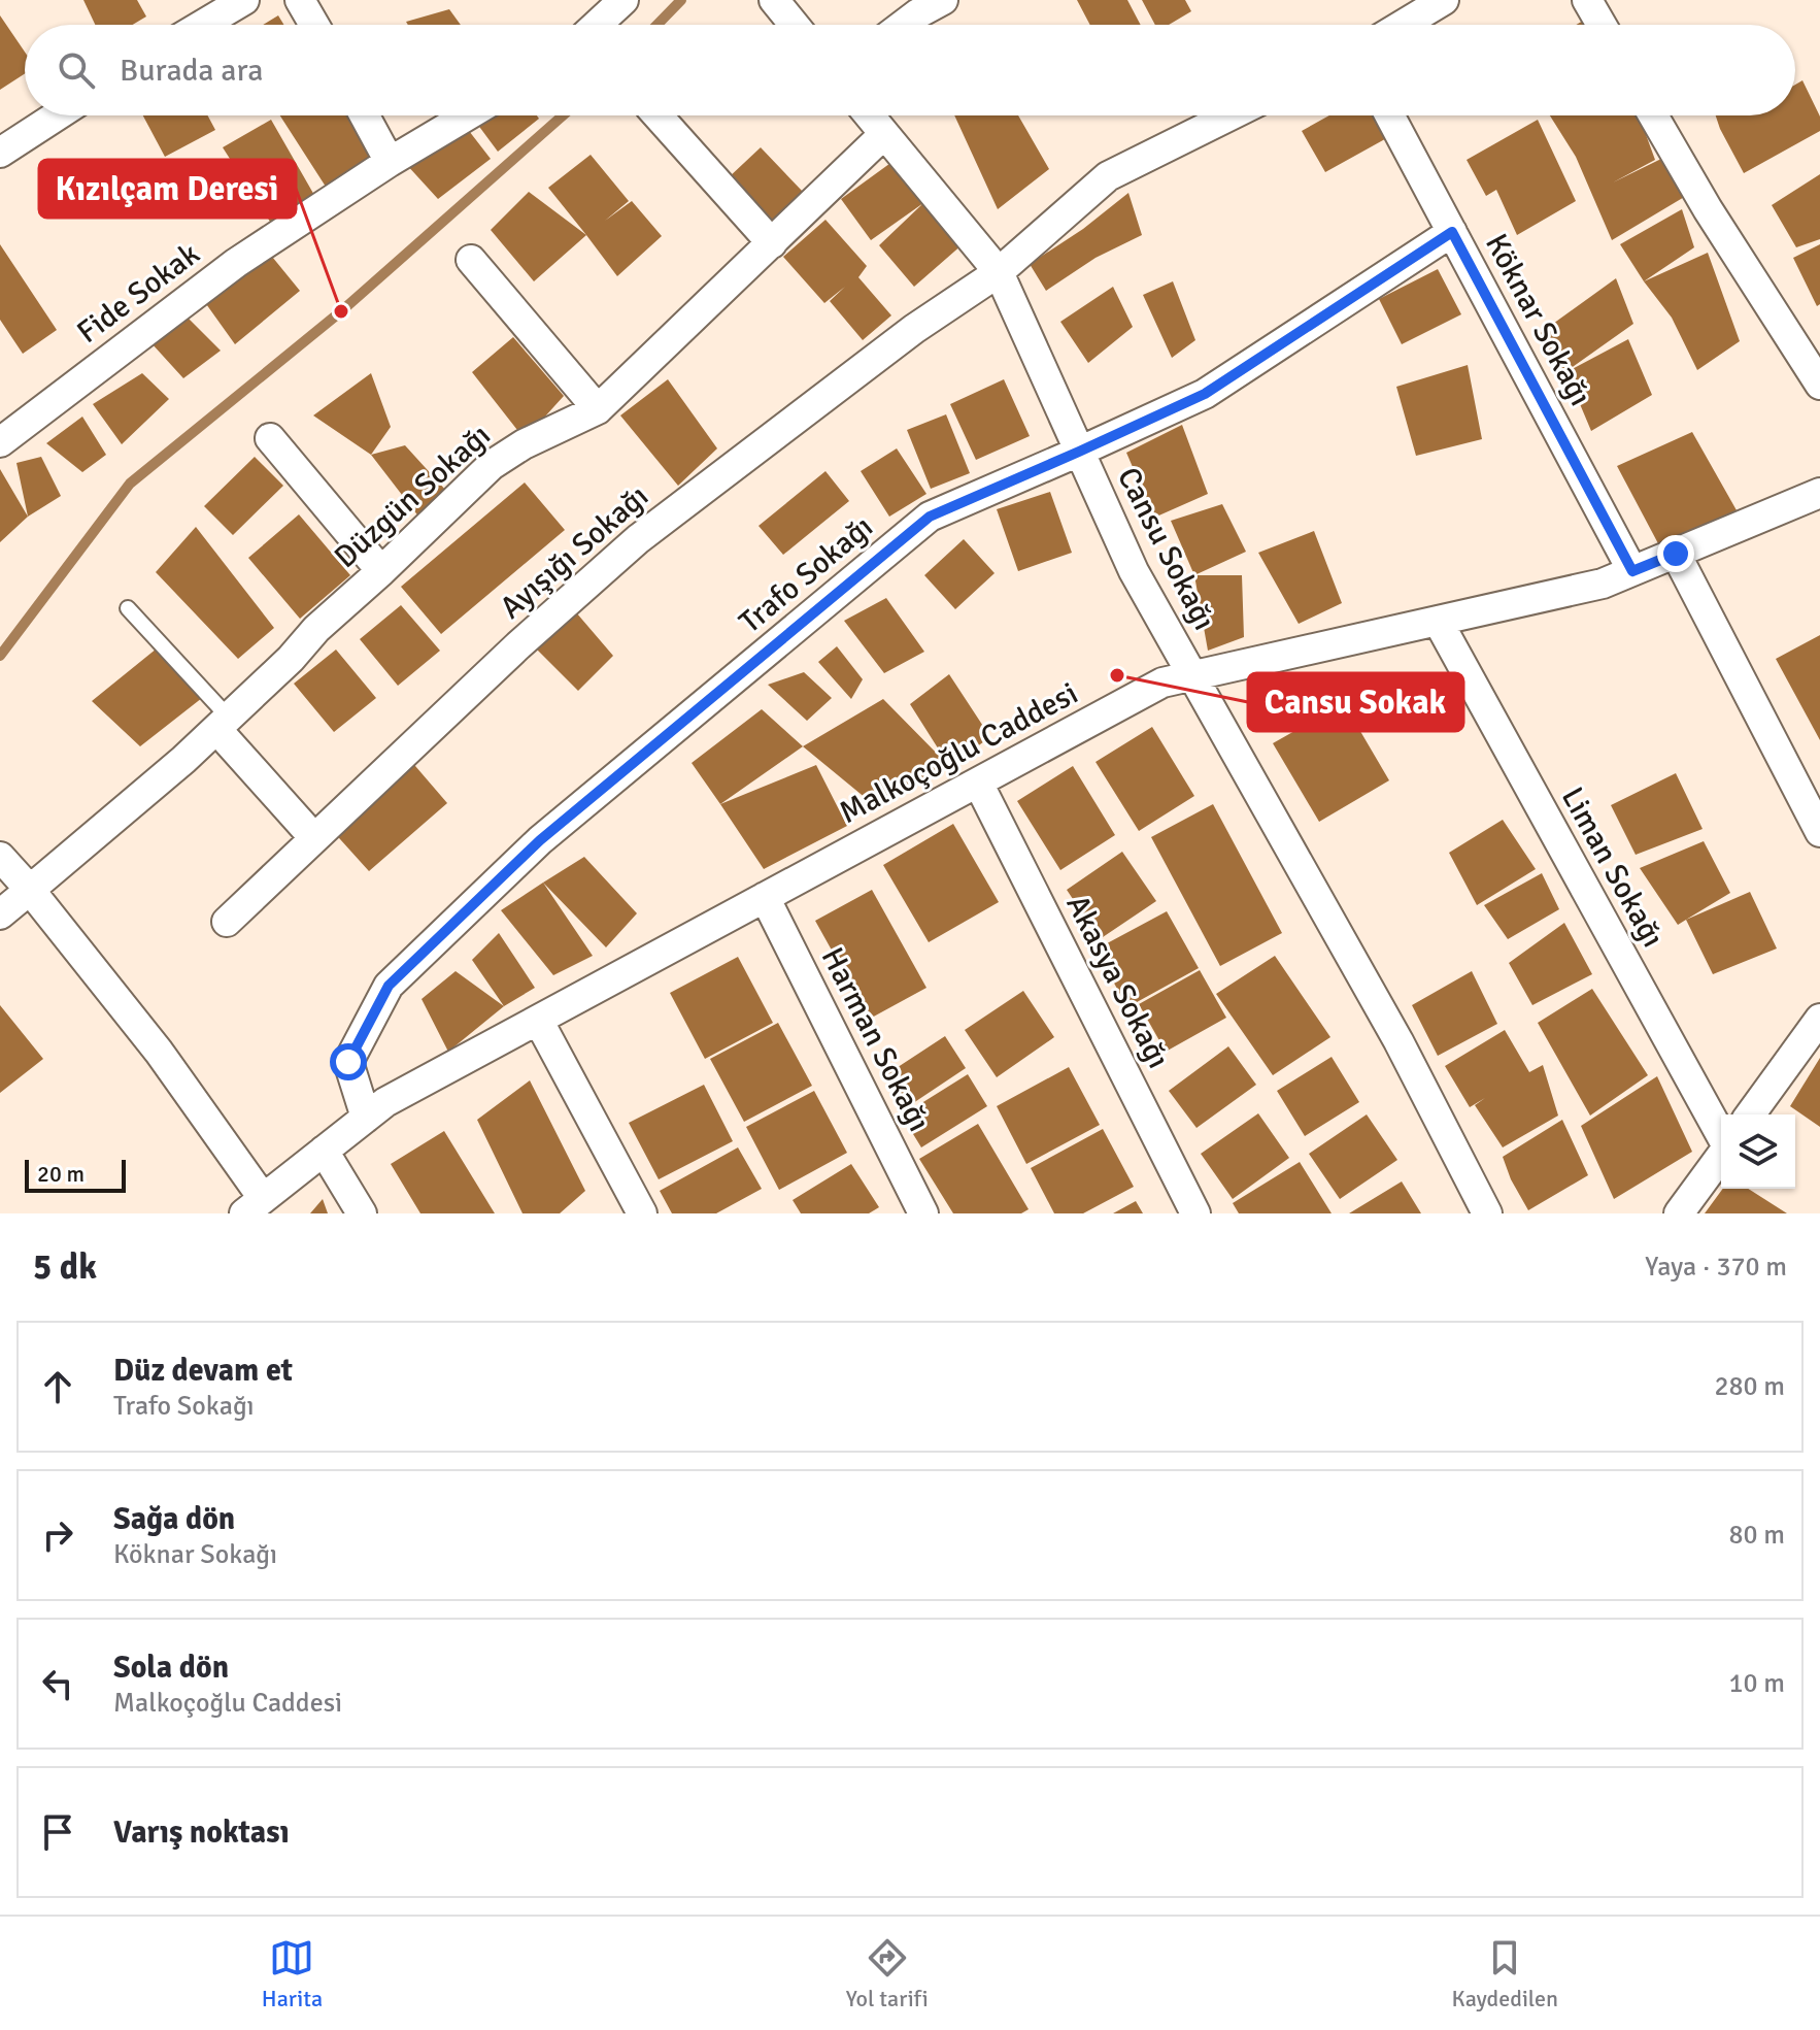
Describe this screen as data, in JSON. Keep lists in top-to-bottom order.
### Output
{
  "streets": {
    "street": [
      "Fide Sokak",
      "Köknar Sokağı",
      "Düzgün Sokağı",
      "Cansu Sokağı",
      "Ayışığı Sokağı",
      "Trafo Sokağı",
      "Malkoçoğlu Caddesi",
      "Liman Sokağı",
      "Akasya Sokağı",
      "Harman Sokağı"
    ]
  },
  "crossings": [
    ["Köknar Sokağı", "Trafo Sokağı"],
    ["Köknar Sokağı", "Malkoçoğlu Caddesi"],
    ["Cansu Sokağı", "Ayışığı Sokağı"],
    ["Cansu Sokağı", "Trafo Sokağı"],
    ["Cansu Sokağı", "Malkoçoğlu Caddesi"],
    ["Trafo Sokağı", "Malkoçoğlu Caddesi"],
    ["Malkoçoğlu Caddesi", "Liman Sokağı"],
    ["Malkoçoğlu Caddesi", "Akasya Sokağı"],
    ["Malkoçoğlu Caddesi", "Harman Sokağı"]
  ],
  "places": ["Kızılçam Deresi", "Cansu Sokak"],
  "scale_bar": "20 m",
  "page": {
    "search": "Burada ara",
    "scale": "20 m",
    "heading": ["5 dk", "Yaya · 370 m"],
    "list": [
      ["Düz devam et", "Trafo Sokağı", "280 m"],
      ["Sağa dön", "Köknar Sokağı", "80 m"],
      ["Sola dön", "Malkoçoğlu Caddesi", "10 m"],
      "Varış noktası"
    ],
    "nav": ["Harita", "Yol tarifi", "Kaydedilen"]
  }
}
